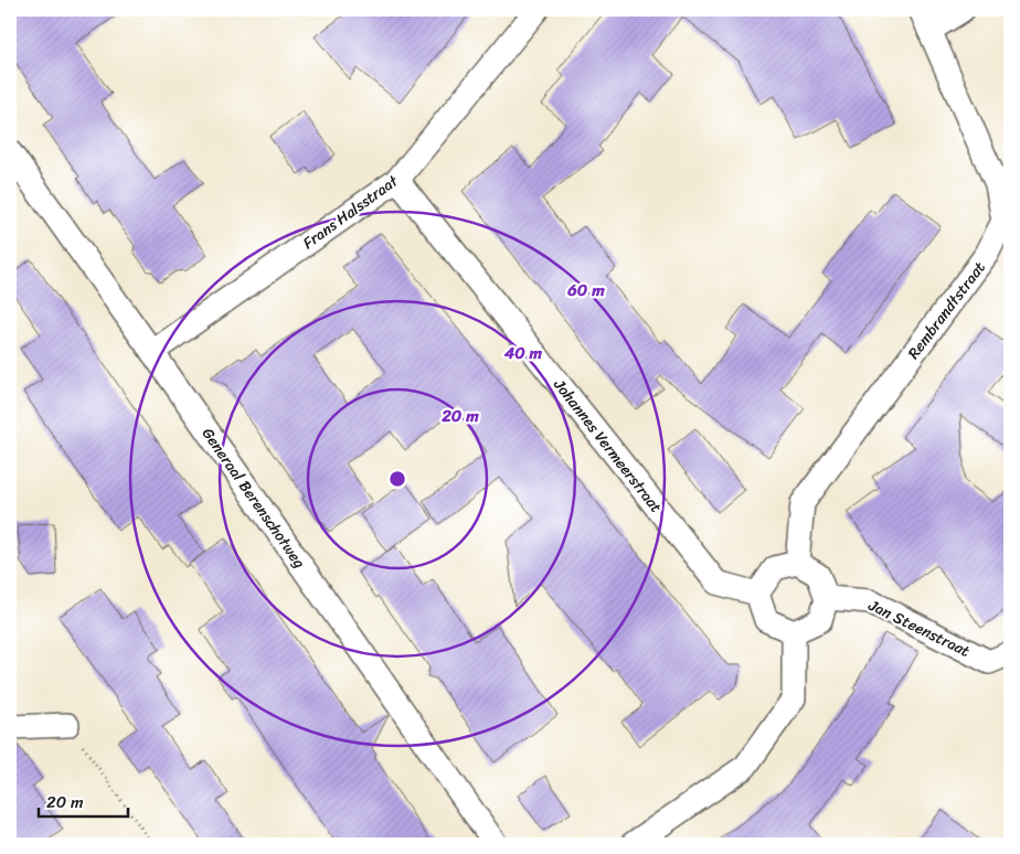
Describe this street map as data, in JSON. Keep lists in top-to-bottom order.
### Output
{
  "streets": {
    "street": [
      "Frans Halsstraat",
      "Rembrandtstraat",
      "Johannes Vermeerstraat",
      "Generaal Berenschotweg",
      "Jan Steenstraat"
    ]
  },
  "crossings": [
    ["Frans Halsstraat", "Johannes Vermeerstraat"],
    ["Frans Halsstraat", "Generaal Berenschotweg"],
    ["Rembrandtstraat", "Johannes Vermeerstraat"],
    ["Rembrandtstraat", "Jan Steenstraat"],
    ["Johannes Vermeerstraat", "Jan Steenstraat"]
  ],
  "scale_bar": "20 m",
  "rings": ["60 m", "40 m", "20 m"]
}
